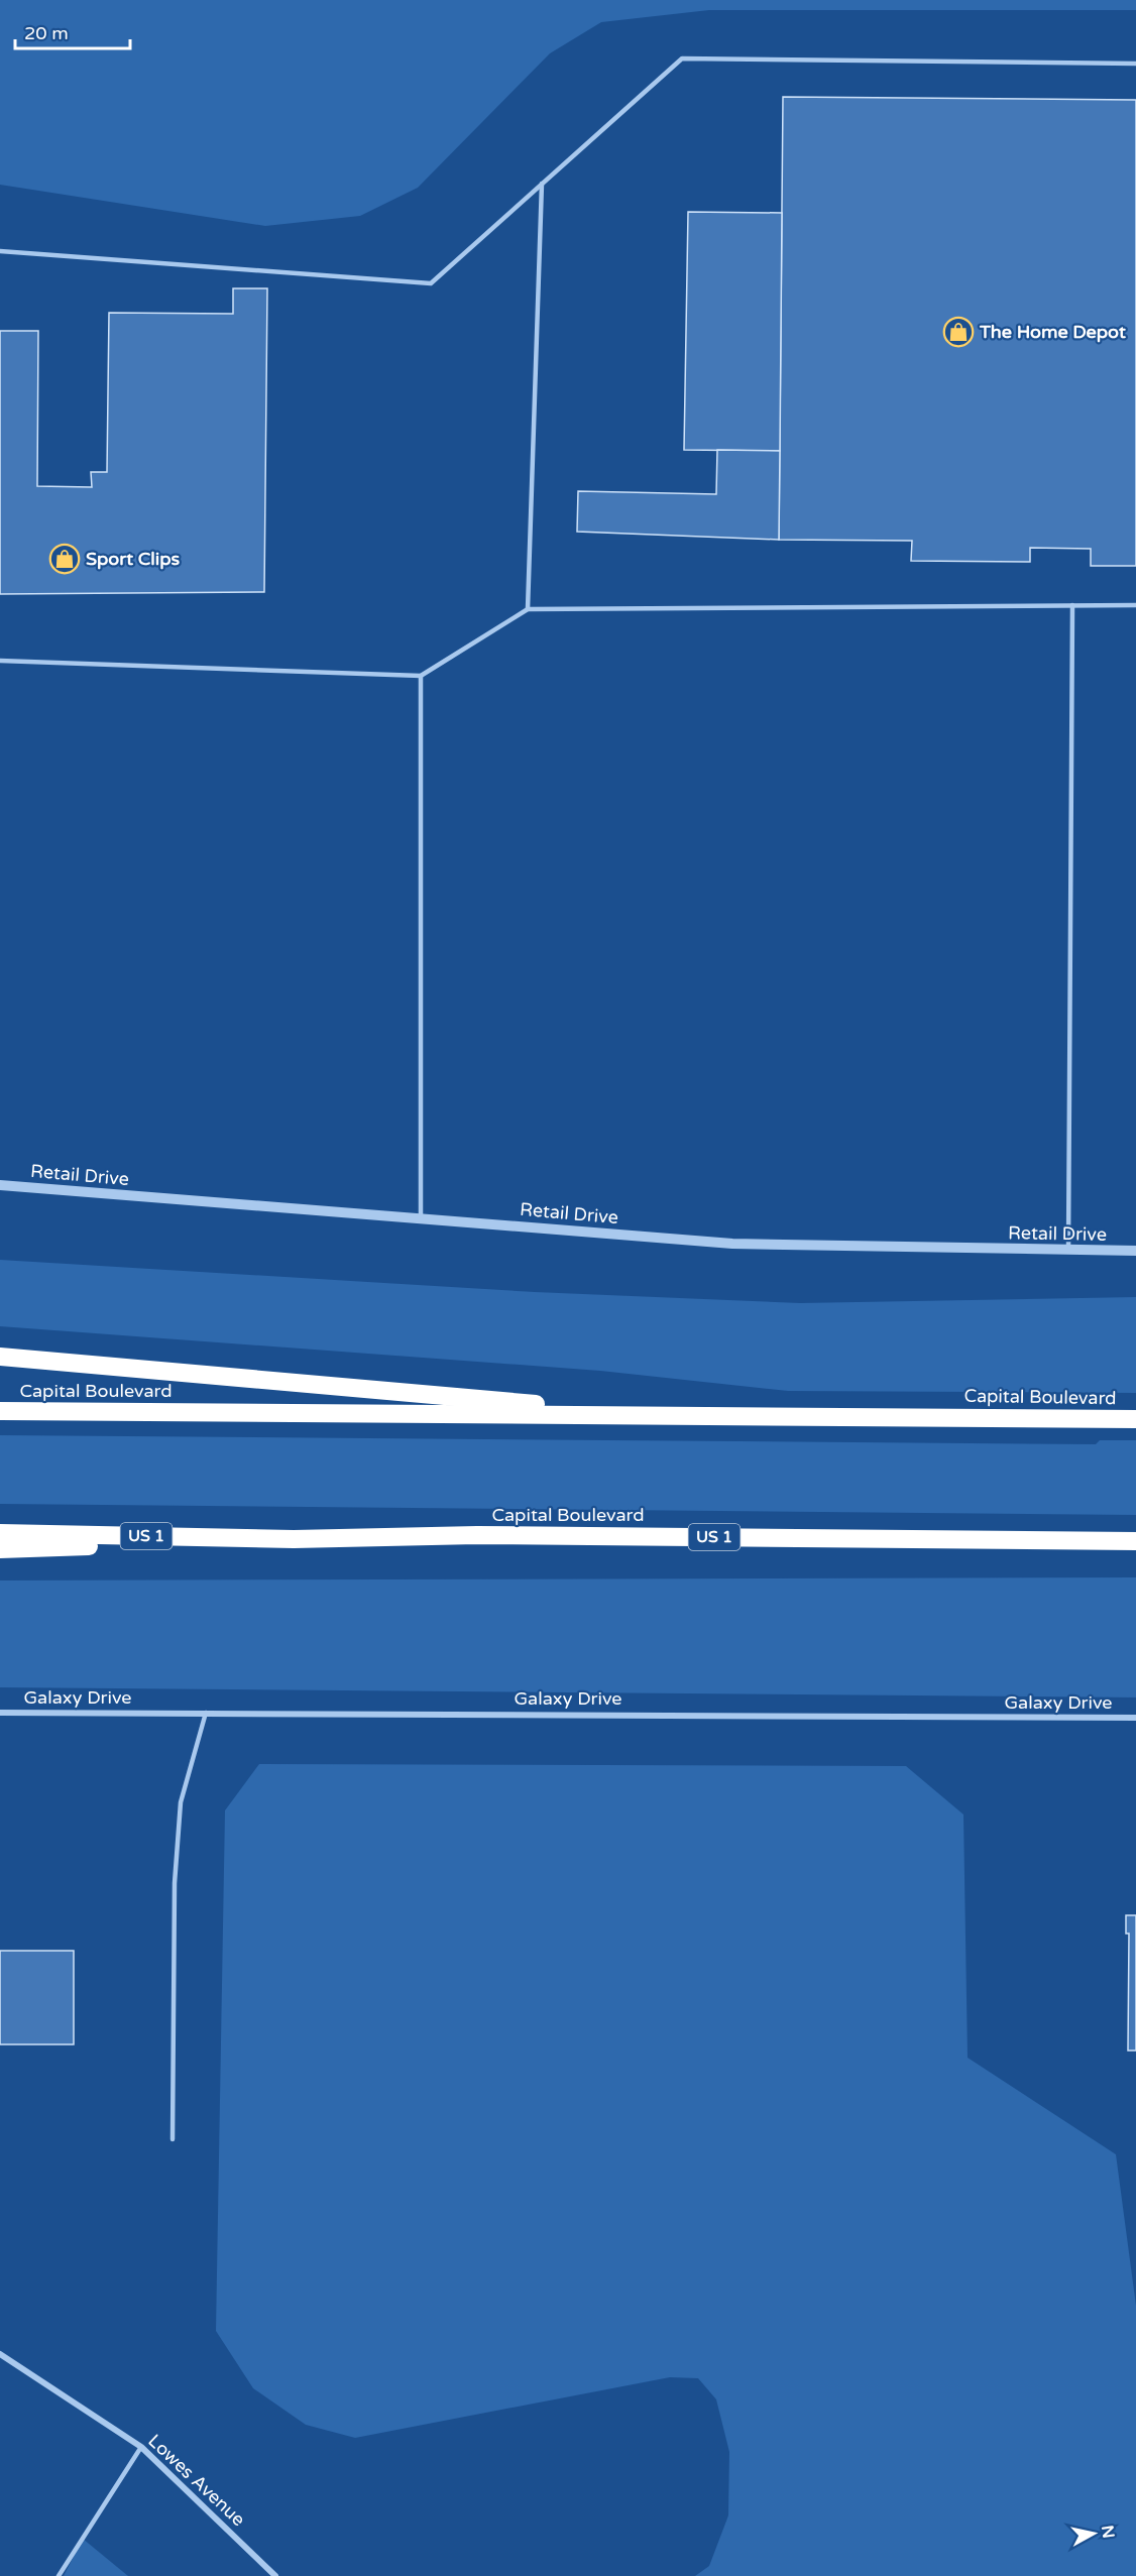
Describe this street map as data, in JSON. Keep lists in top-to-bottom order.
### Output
{
  "streets": {
    "highway": ["Capital Boulevard", "US 1"],
    "street": ["Retail Drive", "Galaxy Drive", "Lowes Avenue"]
  },
  "places": {
    "shop": ["The Home Depot", "Sport Clips"]
  },
  "scale_bar": "20 m",
  "north": "right"
}
